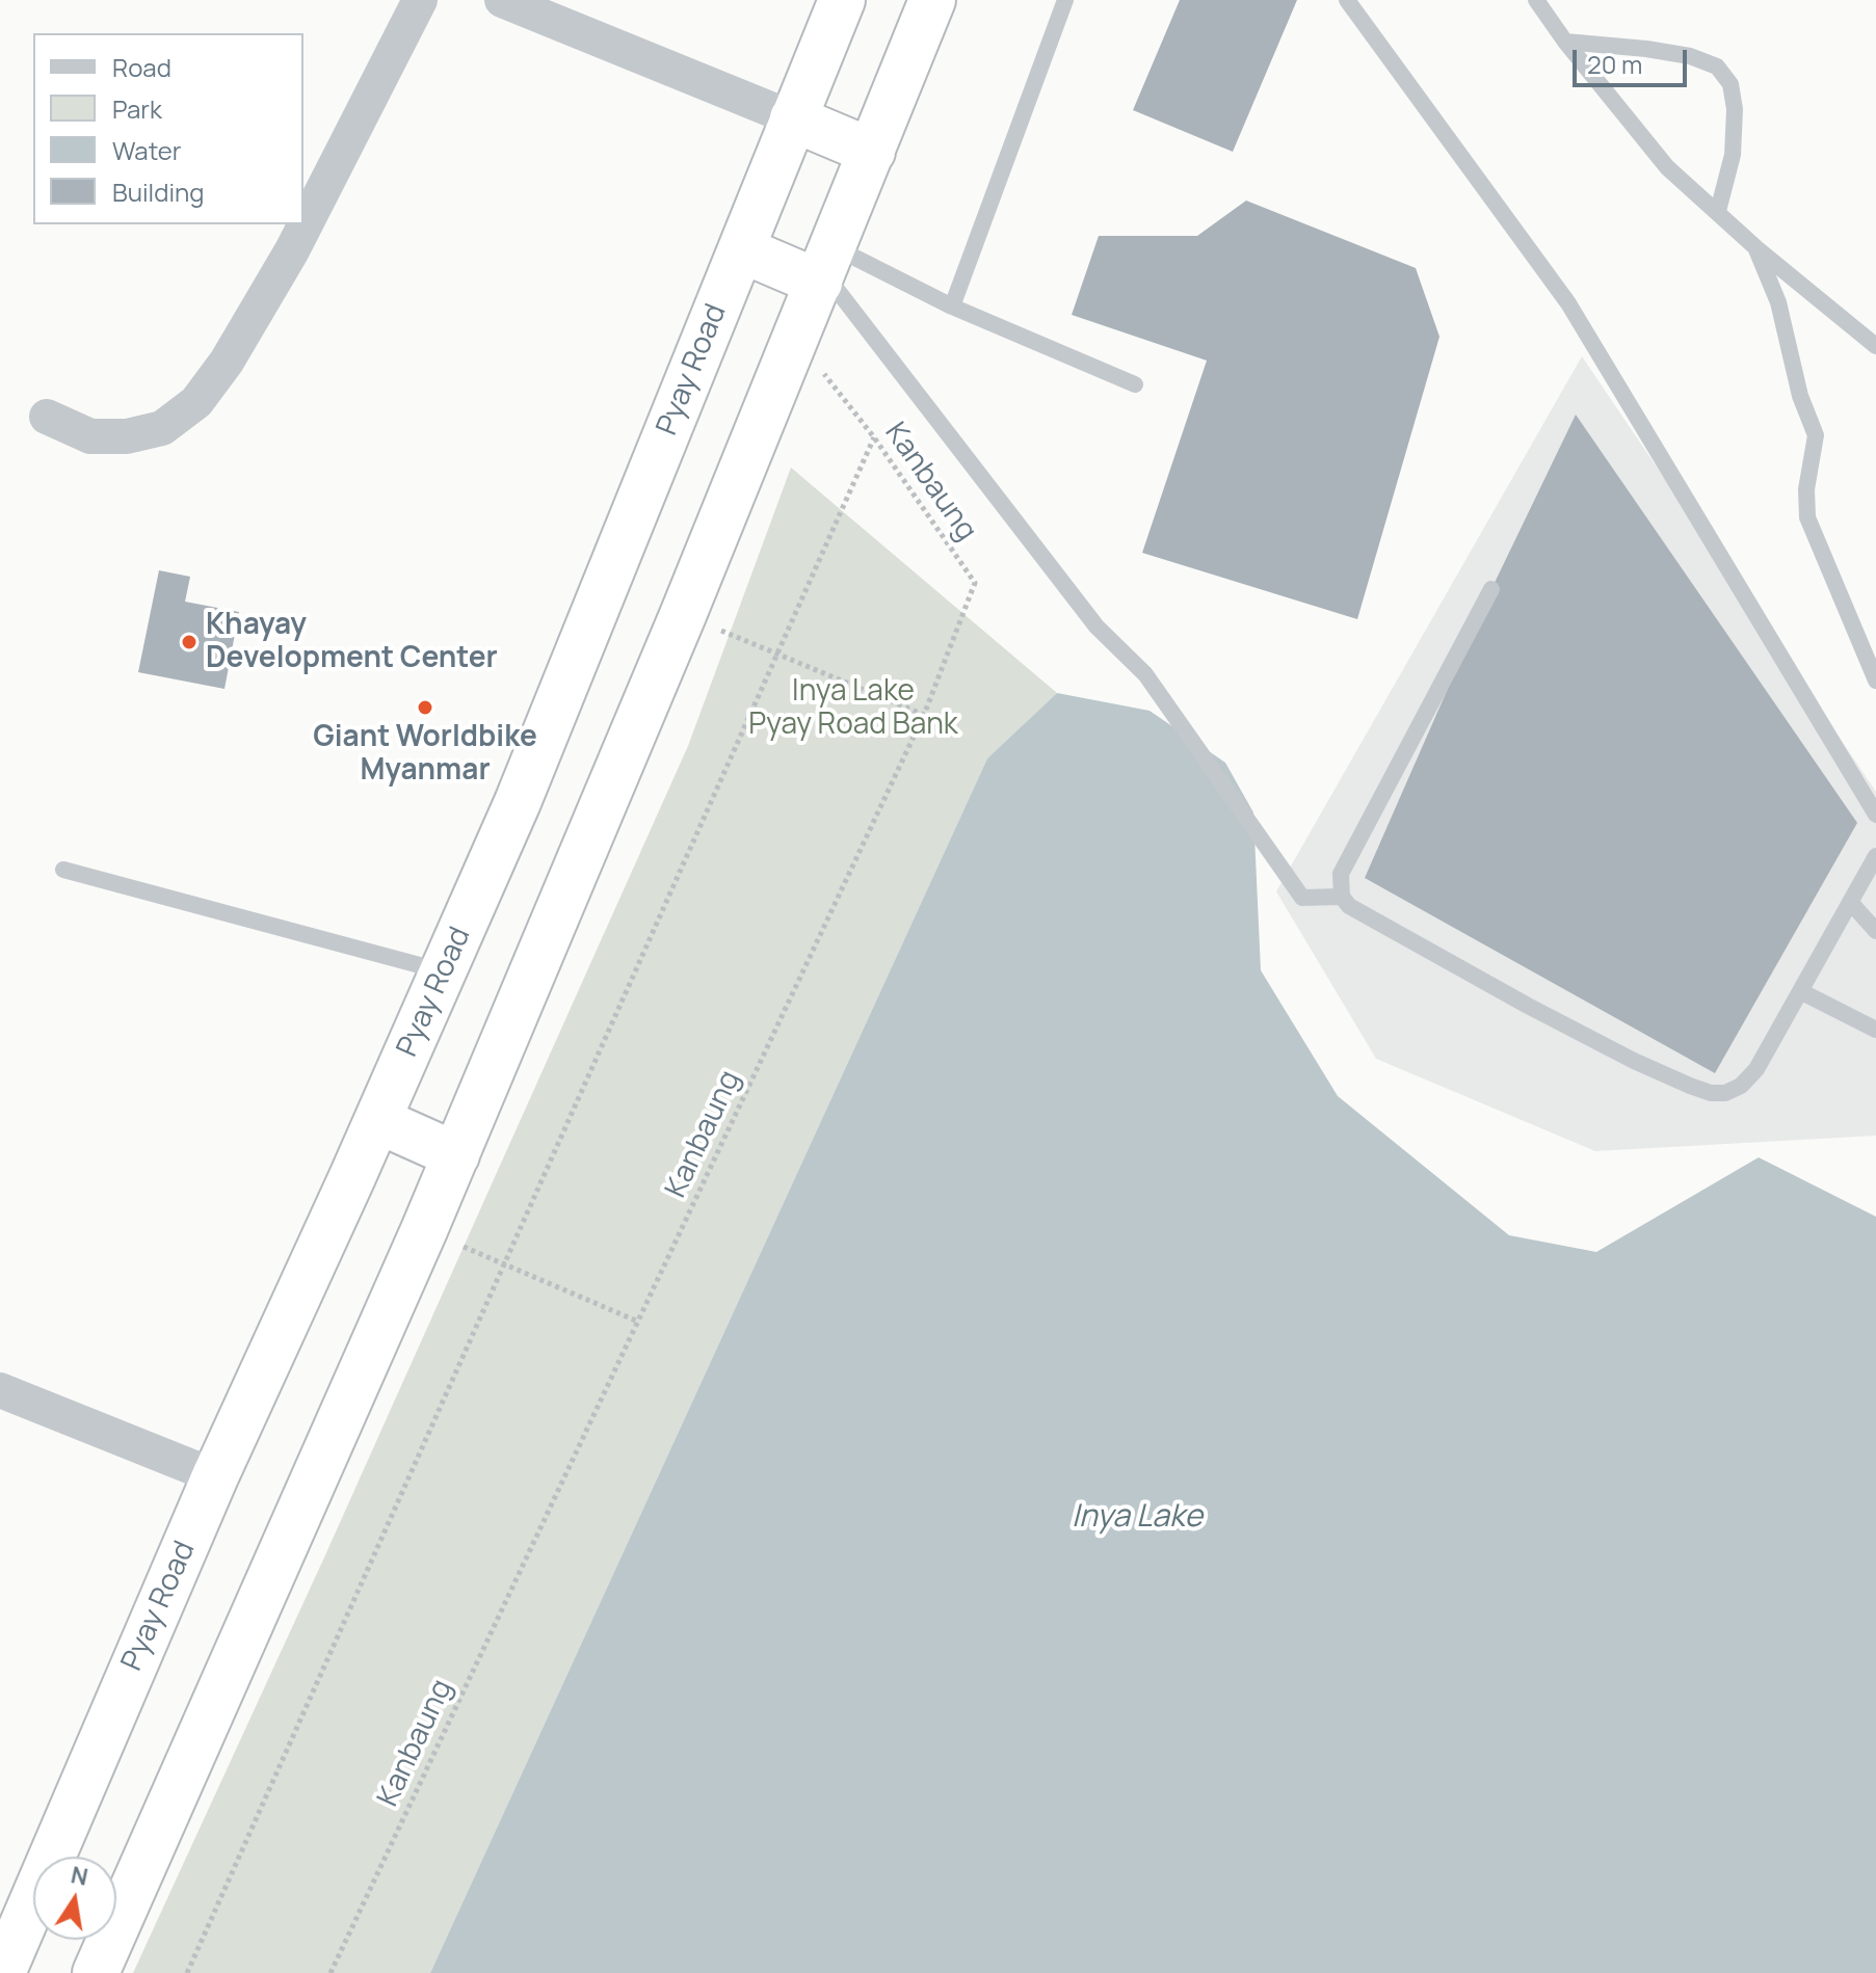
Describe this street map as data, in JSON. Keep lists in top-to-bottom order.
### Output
{
  "streets": {
    "highway": ["Pyay Road"],
    "path": ["Kanbaung"]
  },
  "water": ["Inya Lake"],
  "parks": ["Inya Lake Pyay Road Bank"],
  "places": ["Khayay Development Center", "Giant Worldbike Myanmar"],
  "legend": [
    "Road",
    "Park",
    "Water",
    "Building"
  ],
  "scale_bar": "20 m",
  "north": "top"
}
